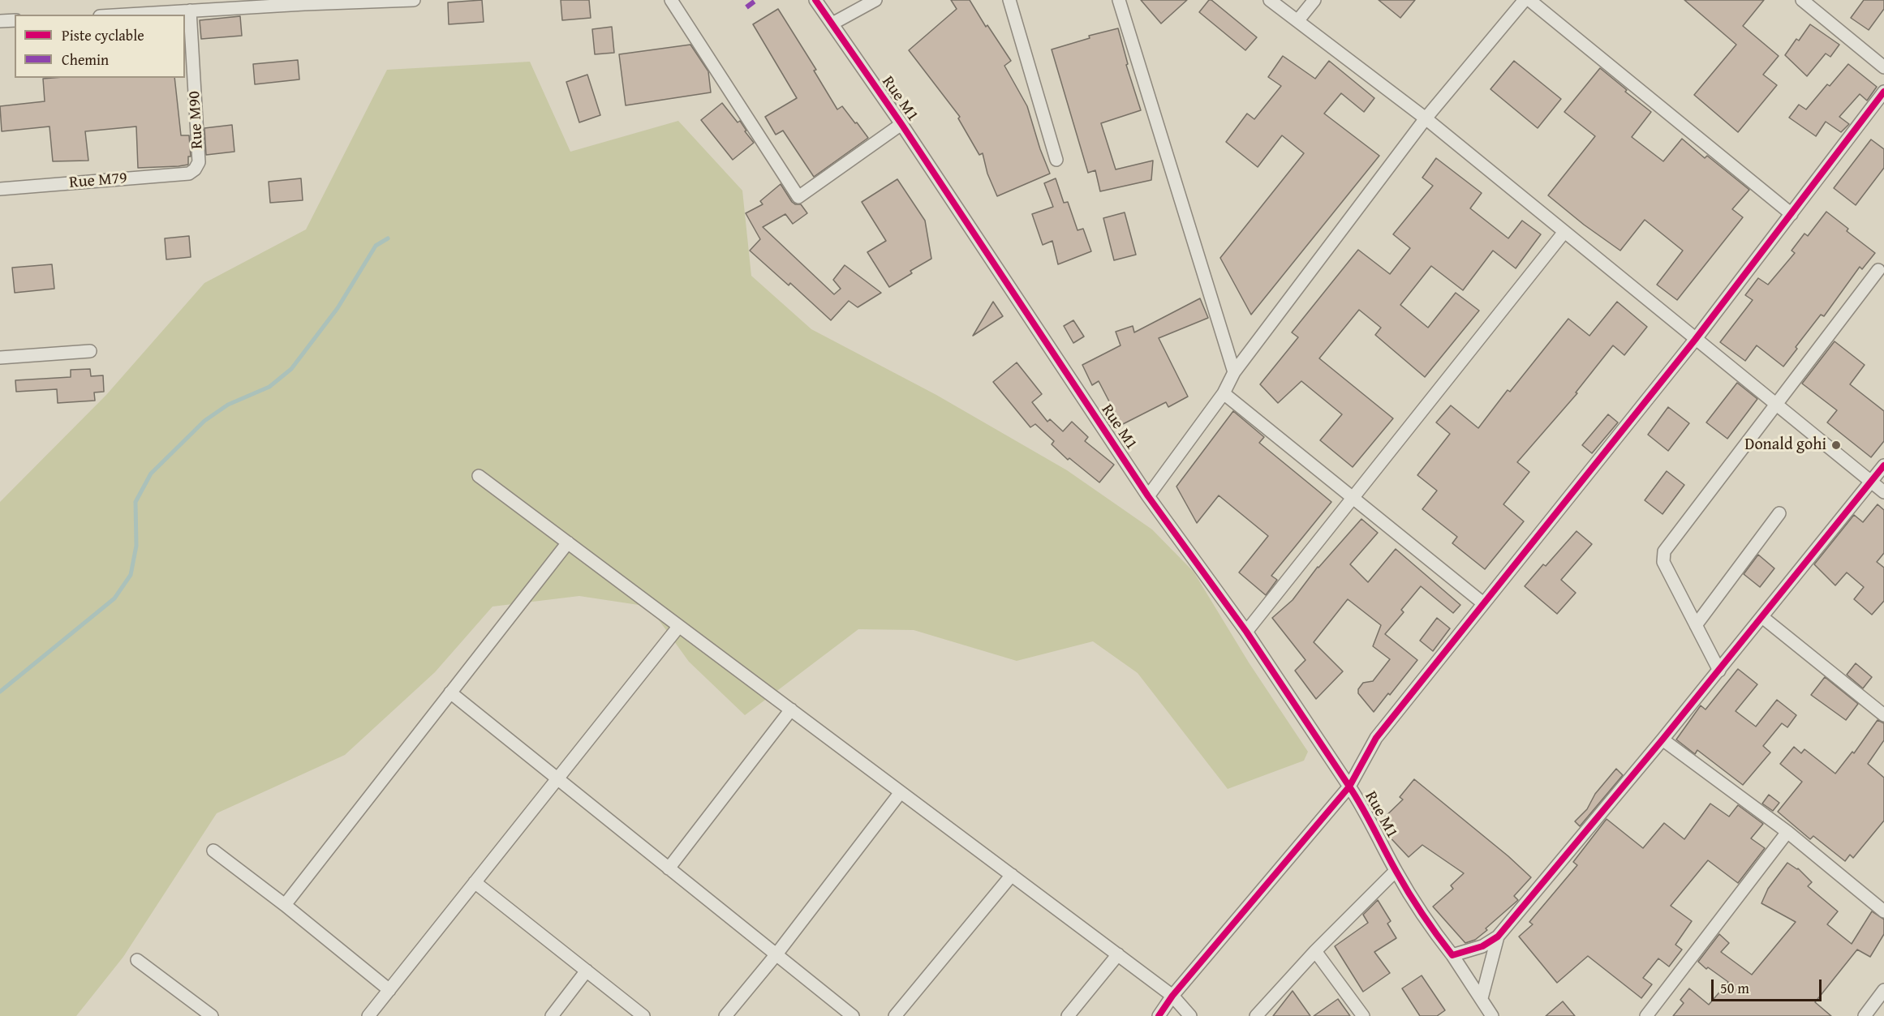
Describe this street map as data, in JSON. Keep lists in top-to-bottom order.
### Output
{
  "streets": {
    "street": ["Rue M1", "Rue M90", "Rue M79"]
  },
  "crossings": [
    ["Rue M90", "Rue M79"]
  ],
  "places": ["Donald gohi"],
  "legend": ["Piste cyclable", "Chemin"],
  "scale_bar": "50 m"
}
